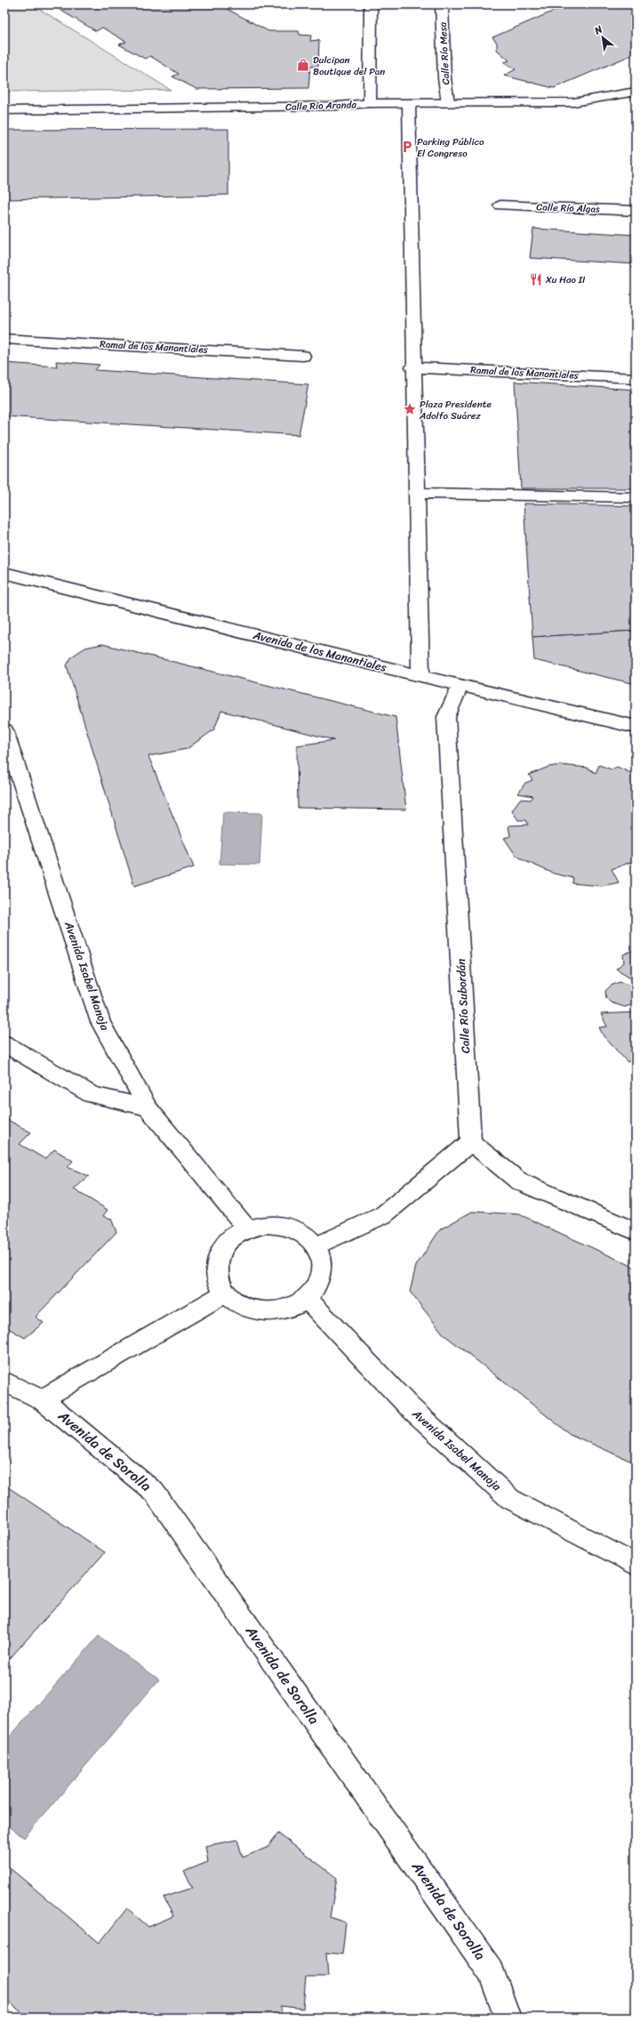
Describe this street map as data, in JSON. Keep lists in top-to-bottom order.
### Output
{
  "streets": {
    "street": [
      "Calle Río Mesa",
      "Calle Río Aranda",
      "Calle Río Algas",
      "Ramal de los Manantiales",
      "Avenida de los Manantiales",
      "Avenida Isabel Manoja",
      "Calle Río Subordán",
      "Avenida de Sorolla"
    ]
  },
  "crossings": [
    ["Calle Río Mesa", "Calle Río Aranda"],
    ["Avenida de los Manantiales", "Calle Río Subordán"]
  ],
  "places": {
    "shop": ["Dulcipan Boutique del Pan"],
    "parking": ["Parking Público El Congreso"],
    "restaurant": ["Xu Hao II"],
    "place": ["Plaza Presidente Adolfo Suárez"]
  },
  "north": "top left"
}
